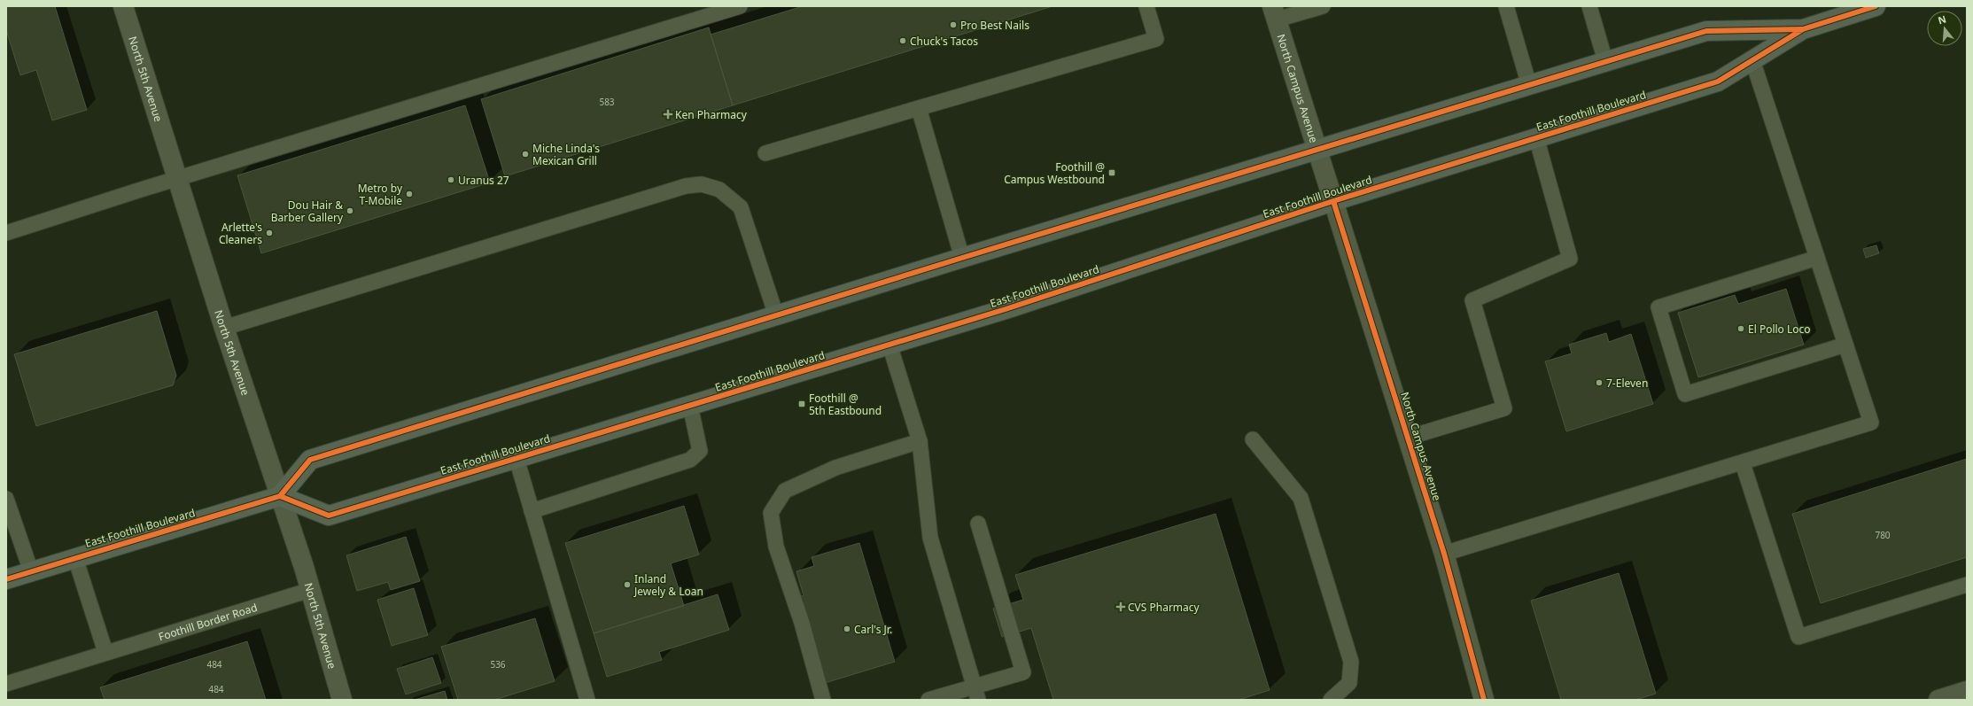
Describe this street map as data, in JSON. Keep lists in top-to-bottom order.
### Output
{
  "streets": {
    "main road": ["East Foothill Boulevard"],
    "street": ["North 5th Avenue", "North Campus Avenue"],
    "lane": ["Foothill Border Road"]
  },
  "crossings": [
    ["North 5th Avenue", "East Foothill Boulevard"],
    ["North 5th Avenue", "Foothill Border Road"],
    ["North Campus Avenue", "East Foothill Boulevard"]
  ],
  "places": {
    "other": [
      "Pro Best Nails",
      "Chuck's Tacos",
      "Miche Linda's Mexican Grill",
      "Uranus 27",
      "Metro by T-Mobile",
      "Dou Hair & Barber Gallery",
      "Arlette's Cleaners",
      "El Pollo Loco",
      "7-Eleven",
      "Inland Jewely & Loan",
      "Carl's Jr."
    ],
    "health": ["Ken Pharmacy", "CVS Pharmacy"],
    "transit": ["Foothill @ Campus Westbound", "Foothill @ 5th Eastbound"]
  },
  "house_numbers": [
    "583",
    "780",
    "484",
    "536",
    "484"
  ],
  "north": "top"
}
